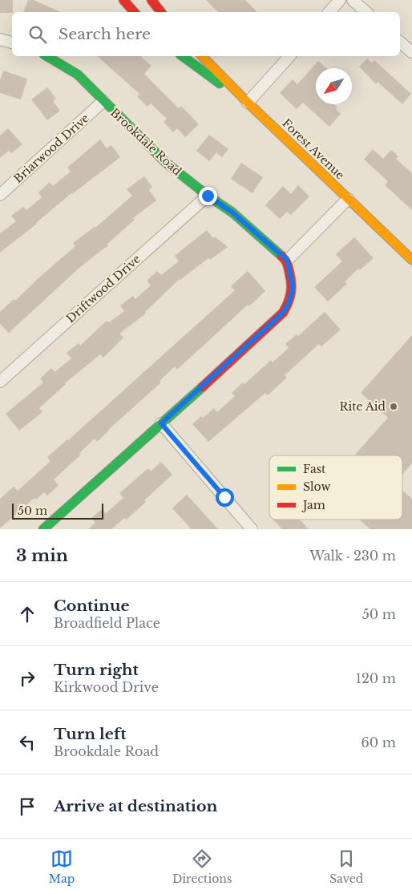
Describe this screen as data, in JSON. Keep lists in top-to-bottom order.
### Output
{
  "streets": {
    "street": [
      "Brookdale Road",
      "Briarwood Drive",
      "Forest Avenue",
      "Driftwood Drive"
    ]
  },
  "crossings": [
    ["Brookdale Road", "Briarwood Drive"],
    ["Brookdale Road", "Driftwood Drive"]
  ],
  "places": ["Rite Aid"],
  "legend": ["Fast", "Slow", "Jam"],
  "scale_bar": "50 m",
  "north": "bottom left",
  "page": {
    "search": "Search here",
    "scale": "50 m",
    "heading": ["3 min", "Walk · 230 m"],
    "list": [
      ["Continue", "Broadfield Place", "50 m"],
      ["Turn right", "Kirkwood Drive", "120 m"],
      ["Turn left", "Brookdale Road", "60 m"],
      "Arrive at destination"
    ],
    "nav": ["Map", "Directions", "Saved"]
  }
}
